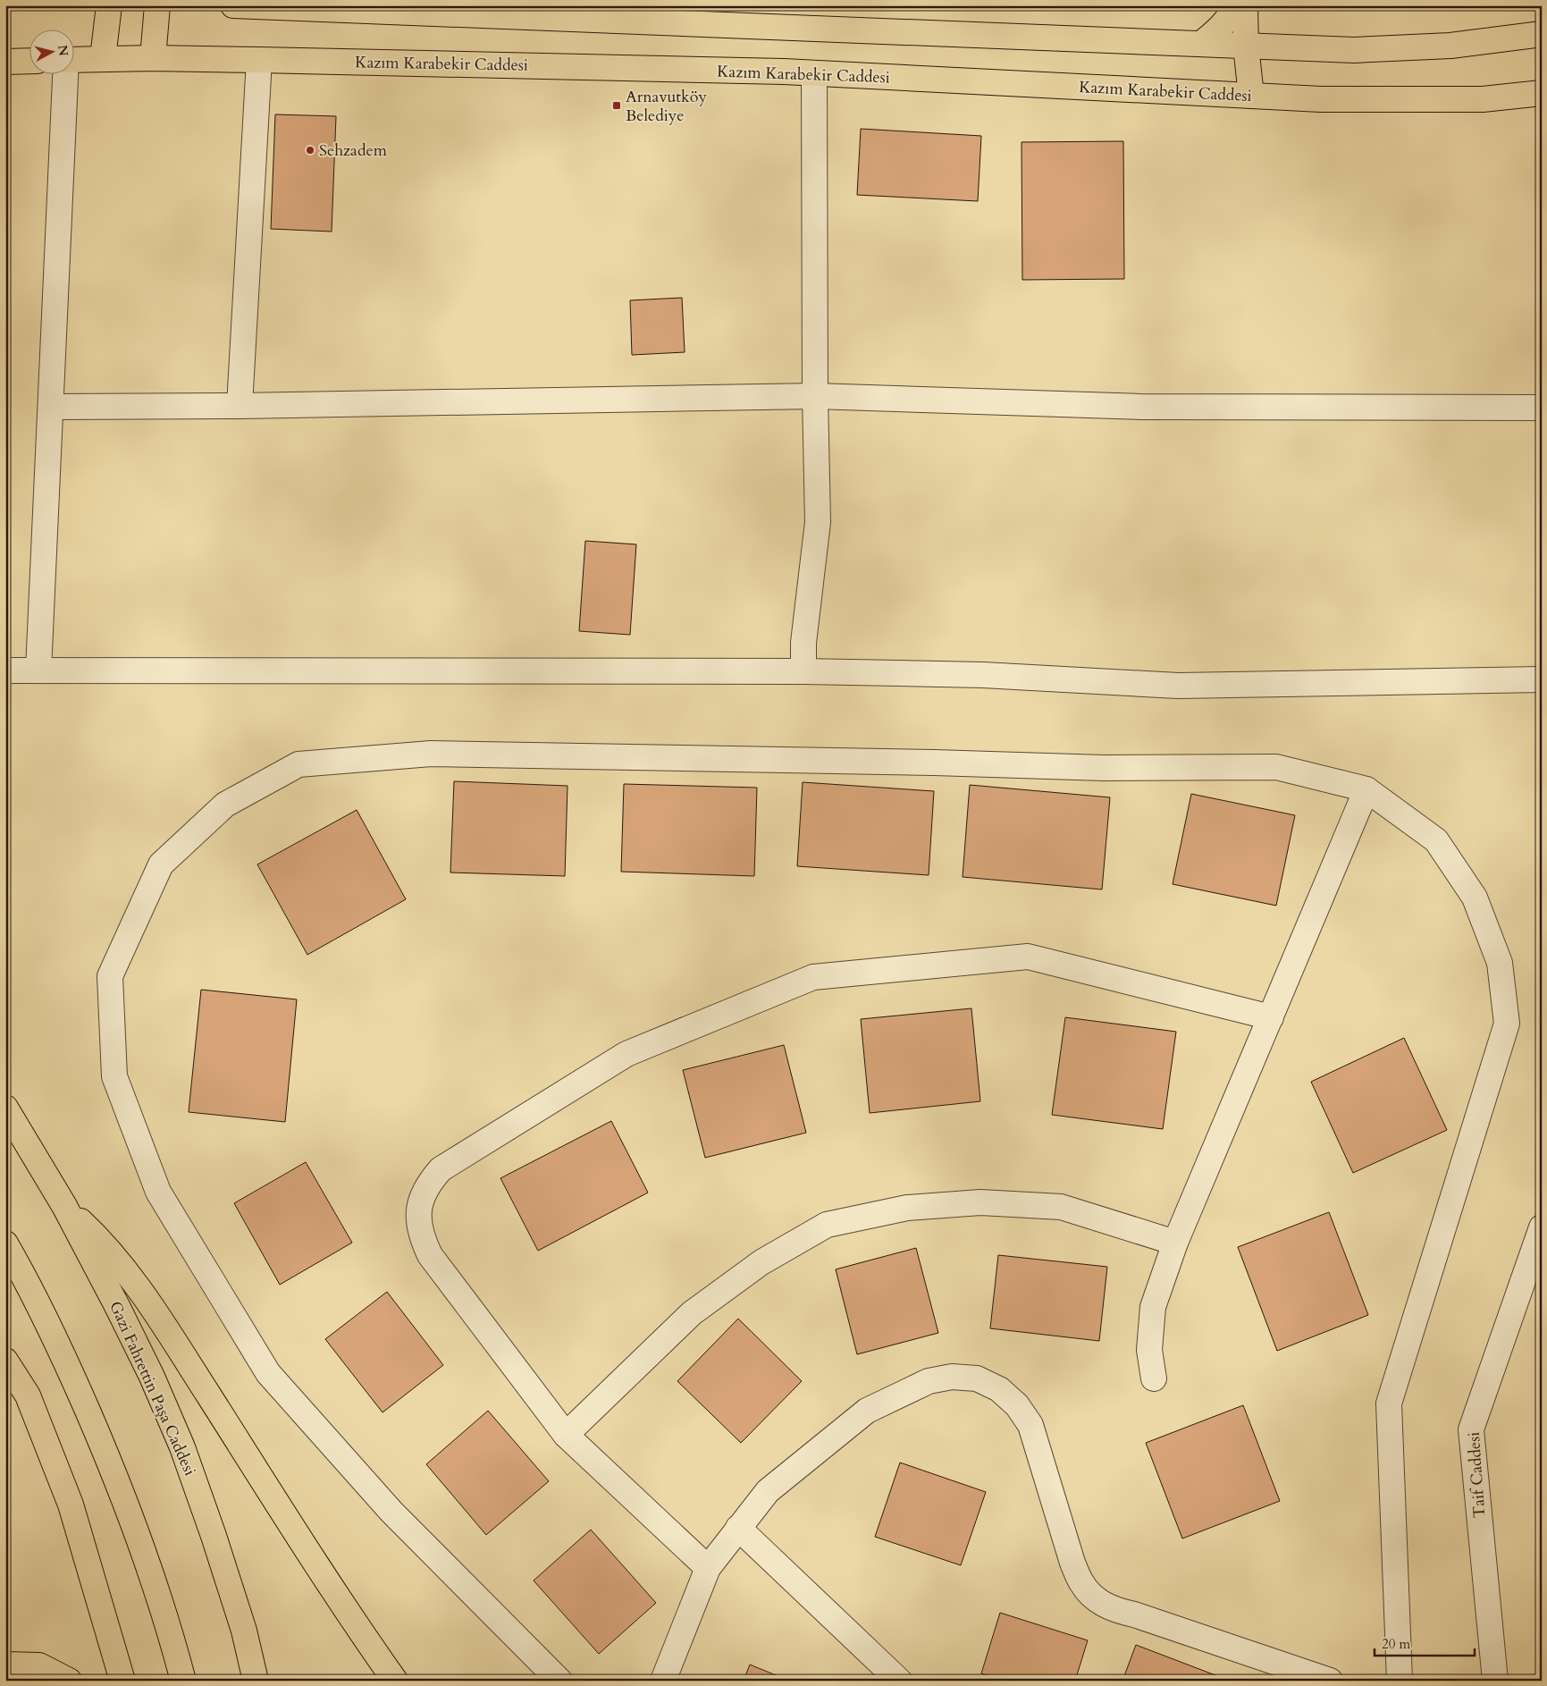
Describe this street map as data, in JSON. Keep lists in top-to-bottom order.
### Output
{
  "streets": {
    "main road": ["Kazım Karabekir Caddesi", "Gazi Fahrettin Paşa Caddesi"],
    "street": ["Taif Caddesi"]
  },
  "places": {
    "transit": ["Arnavutköy Belediye"],
    "other": ["Sehzadem"]
  },
  "scale_bar": "20 m",
  "north": "right"
}
